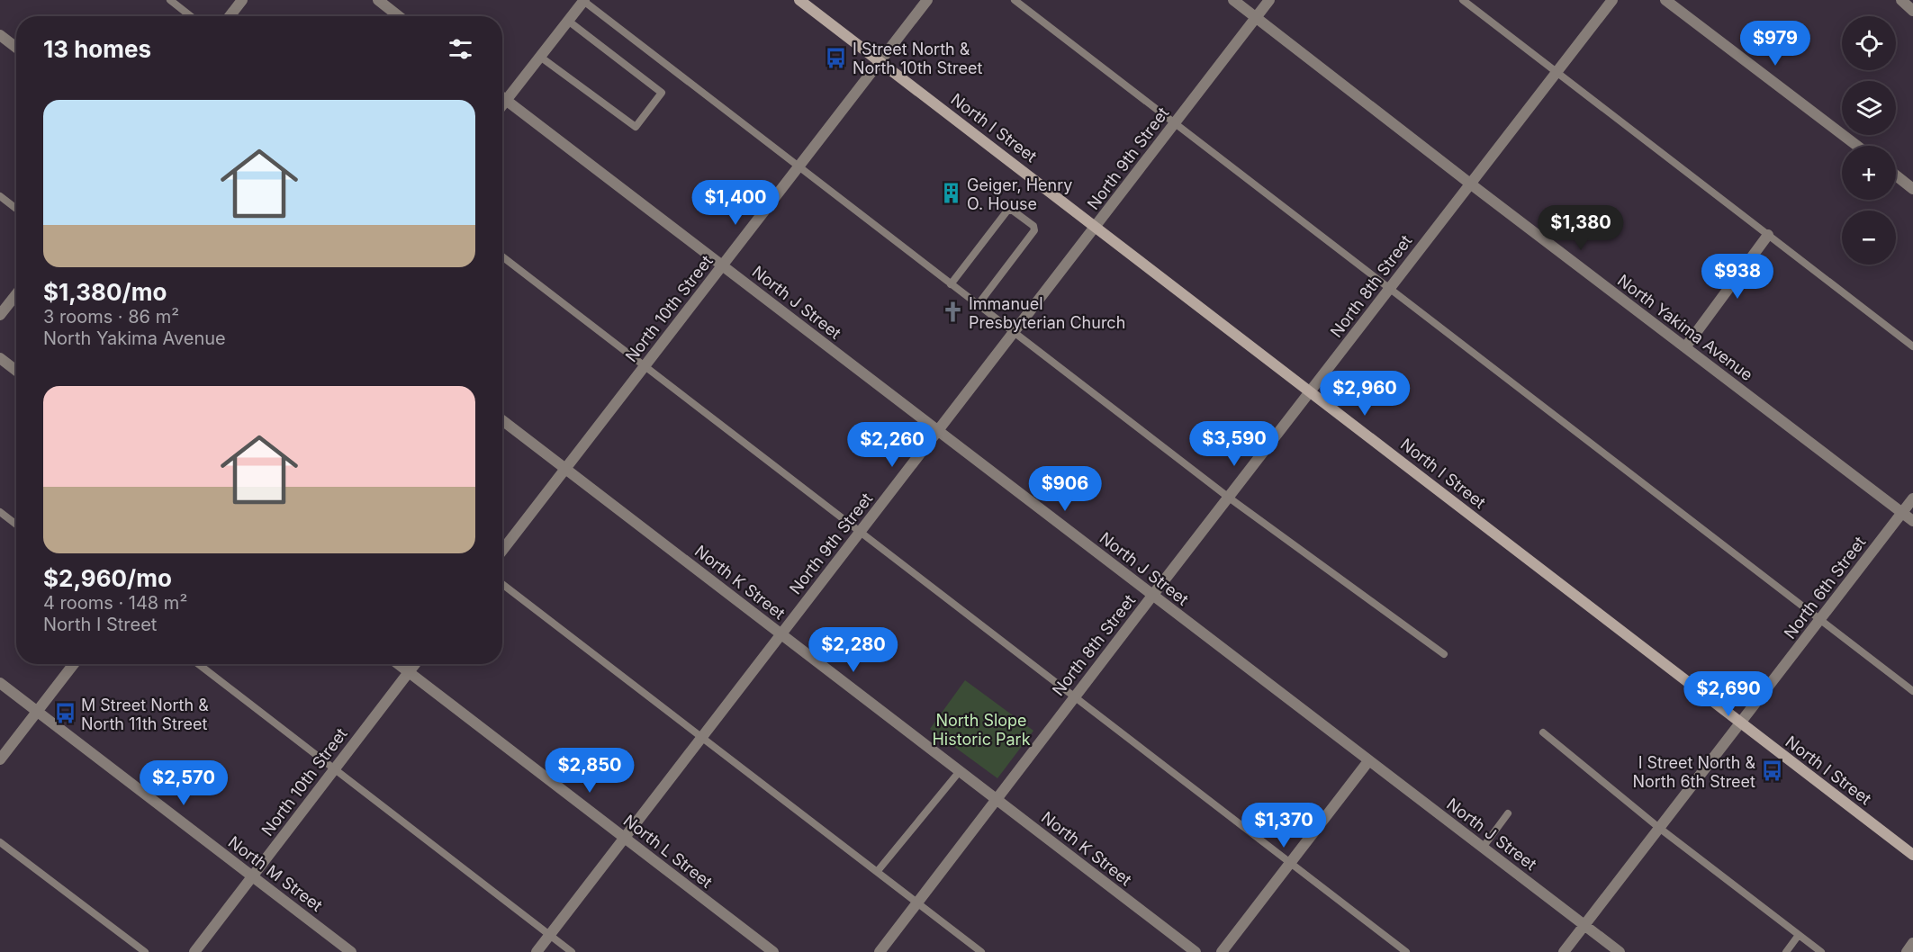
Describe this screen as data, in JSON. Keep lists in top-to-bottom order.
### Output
{
  "streets": {
    "main road": ["North I Street"],
    "street": [
      "North 9th Street",
      "North 8th Street",
      "North J Street",
      "North 10th Street",
      "North Yakima Avenue",
      "North K Street",
      "North 6th Street",
      "North L Street",
      "North M Street"
    ]
  },
  "crossings": [
    ["North I Street", "North 9th Street"],
    ["North I Street", "North 8th Street"],
    ["North I Street", "North 10th Street"],
    ["North I Street", "North 6th Street"],
    ["North 9th Street", "North J Street"],
    ["North 9th Street", "North Yakima Avenue"],
    ["North 9th Street", "North K Street"],
    ["North 9th Street", "North L Street"],
    ["North 8th Street", "North J Street"],
    ["North 8th Street", "North Yakima Avenue"],
    ["North 8th Street", "North K Street"],
    ["North J Street", "North 10th Street"],
    ["North J Street", "North 6th Street"],
    ["North 10th Street", "North K Street"],
    ["North 10th Street", "North L Street"],
    ["North 10th Street", "North M Street"],
    ["North Yakima Avenue", "North 6th Street"]
  ],
  "parks": ["North Slope Historic Park"],
  "places": {
    "bus stop": ["I Street North & North 10th Street", "M Street North & North 11th Street", "I Street North & North 6th Street"],
    "building": ["Geiger, Henry O. House"],
    "church": ["Immanuel Presbyterian Church"]
  },
  "page": {
    "map_buttons": ["+", "−"],
    "heading": "13 homes",
    "price": [
      "$979",
      "$1,400",
      "$1,380",
      "$938",
      "$2,960",
      "$3,590",
      "$2,260",
      "$906",
      "$2,280",
      "$2,690",
      "$2,850",
      "$2,570",
      "$1,370"
    ],
    "list": [
      {
        "name": "$1,380/mo",
        "note": "3 rooms · 86 m² · North Yakima Avenue"
      },
      {
        "name": "$2,960/mo",
        "note": "4 rooms · 148 m² · North I Street"
      }
    ]
  }
}
